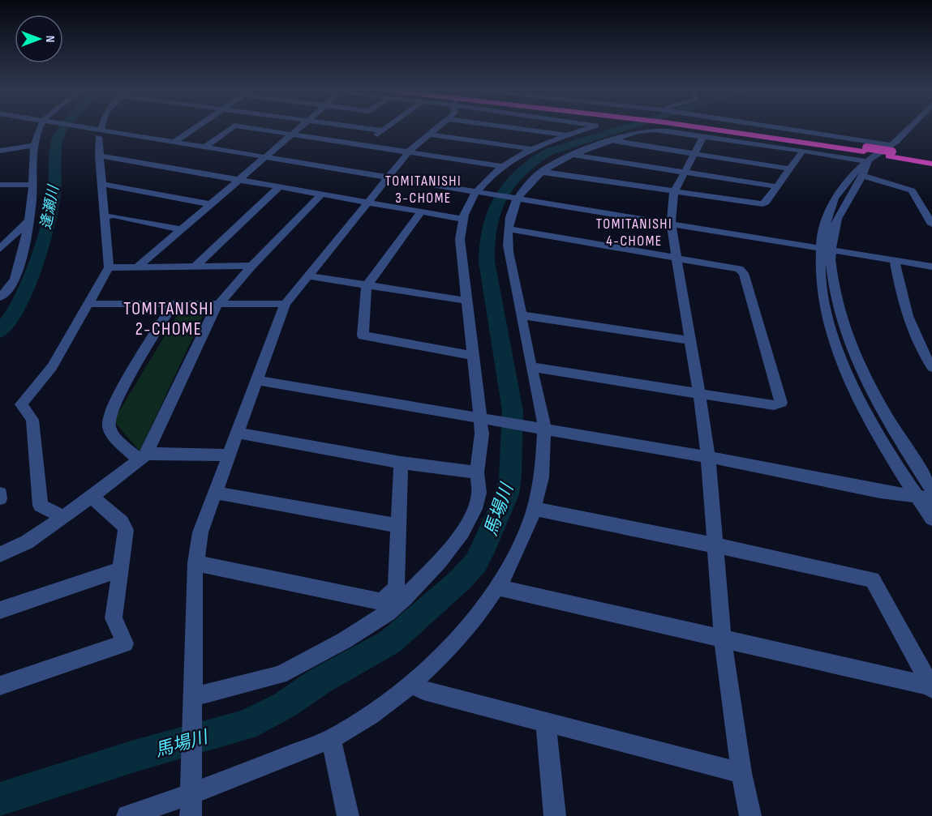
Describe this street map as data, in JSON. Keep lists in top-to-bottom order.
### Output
{
  "districts": ["TOMITANISHI 3-CHOME", "TOMITANISHI 4-CHOME", "TOMITANISHI 2-CHOME"],
  "water": ["逢瀬川", "馬場川"],
  "north": "right"
}
